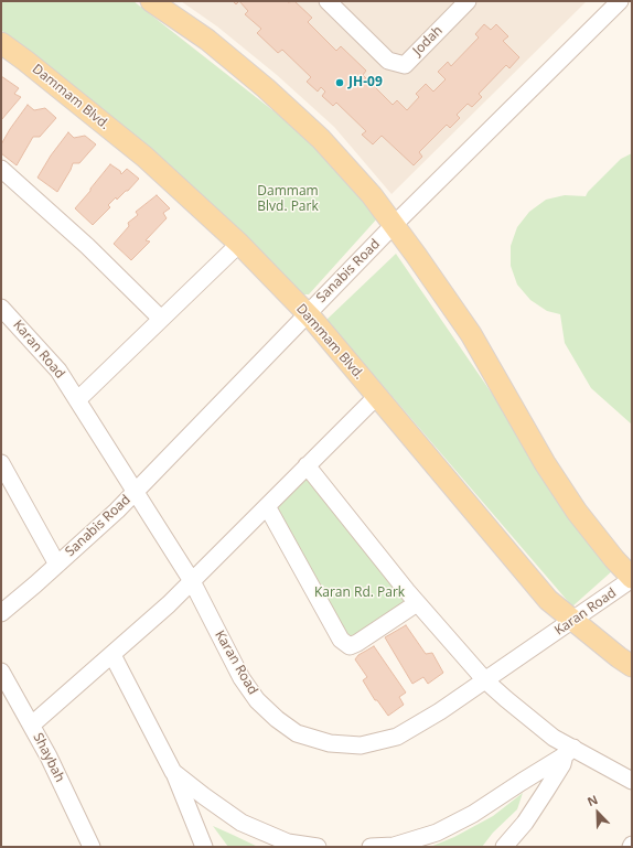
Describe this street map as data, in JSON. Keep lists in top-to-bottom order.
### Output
{
  "streets": {
    "main road": ["Dammam Blvd."],
    "street": [
      "Jodah",
      "Sanabis Road",
      "Karan Road",
      "Shaybah"
    ]
  },
  "crossings": [
    ["Dammam Blvd.", "Sanabis Road"],
    ["Dammam Blvd.", "Karan Road"],
    ["Sanabis Road", "Karan Road"]
  ],
  "parks": ["Dammam Blvd. Park", "Karan Rd. Park"],
  "places": ["JH-09"],
  "north": "top left"
}
